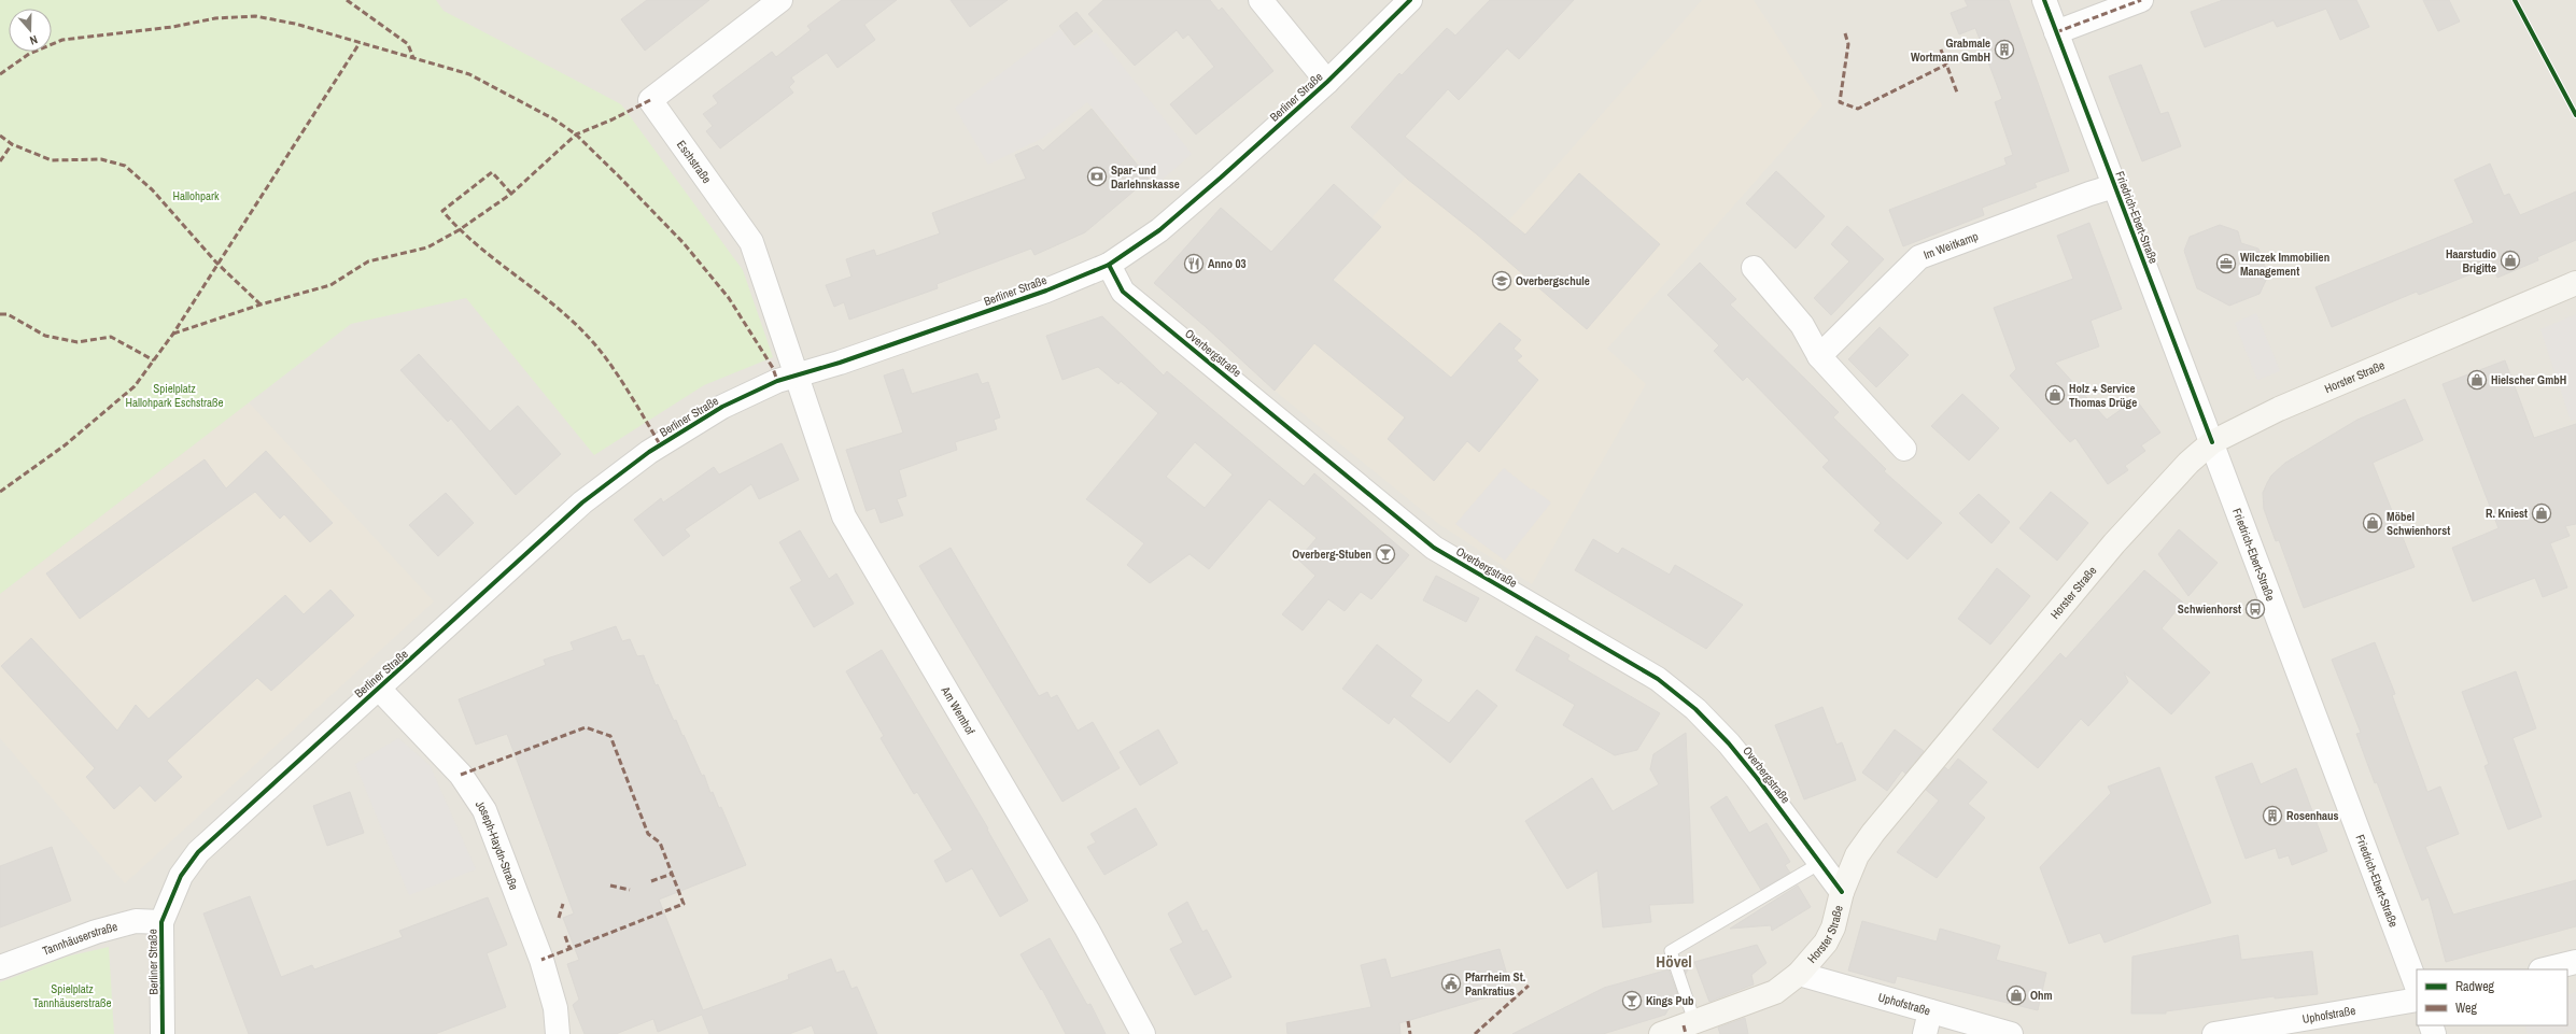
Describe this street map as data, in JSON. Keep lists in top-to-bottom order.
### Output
{
  "streets": {
    "street": [
      "Berliner Straße",
      "Eschstraße",
      "Friedrich-Ebert-Straße",
      "Im Weitkamp",
      "Overbergstraße",
      "Horster Straße",
      "Am Wemhof",
      "Joseph-Haydn-Straße",
      "Tannhäuserstraße",
      "Uphofstraße"
    ]
  },
  "crossings": [
    ["Berliner Straße", "Eschstraße"],
    ["Berliner Straße", "Overbergstraße"],
    ["Berliner Straße", "Am Wemhof"],
    ["Berliner Straße", "Joseph-Haydn-Straße"],
    ["Berliner Straße", "Tannhäuserstraße"],
    ["Eschstraße", "Am Wemhof"],
    ["Friedrich-Ebert-Straße", "Im Weitkamp"],
    ["Friedrich-Ebert-Straße", "Horster Straße"],
    ["Overbergstraße", "Horster Straße"],
    ["Horster Straße", "Uphofstraße"]
  ],
  "districts": ["Hövel"],
  "parks": ["Hallohpark", "Spielplatz Hallohpark Eschstraße", "Spielplatz Tannhäuserstraße"],
  "places": {
    "building": ["Grabmale Wortmann GmbH", "Rosenhaus"],
    "bank": ["Spar- und Darlehnskasse"],
    "shop": [
      "Haarstudio Brigitte",
      "Hielscher GmbH",
      "Holz + Service Thomas Drüge",
      "R. Kniest",
      "Möbel Schwienhorst",
      "Ohm"
    ],
    "restaurant": ["Anno 03"],
    "office": ["Wilczek Immobilien Management"],
    "school or university": ["Overbergschule"],
    "bar": ["Overberg-Stuben", "Kings Pub"],
    "bus stop": ["Schwienhorst"],
    "public building": ["Pfarrheim St. Pankratius"]
  },
  "legend": ["Radweg", "Weg"],
  "north": "bottom"
}
